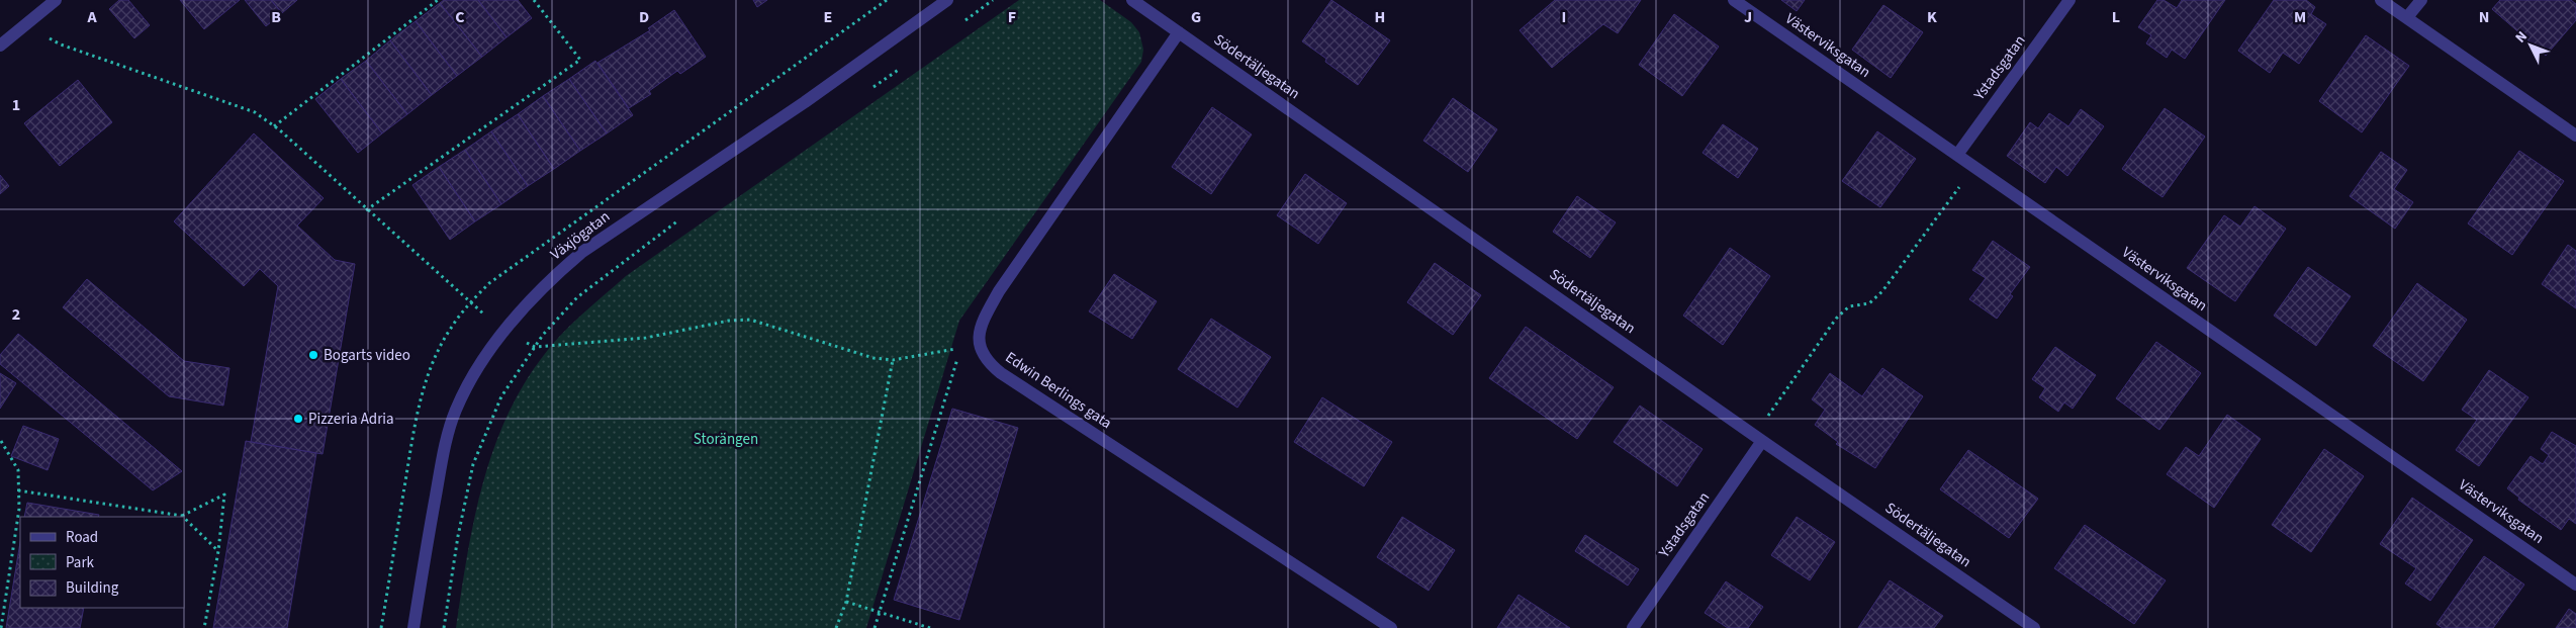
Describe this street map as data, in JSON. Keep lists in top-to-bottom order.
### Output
{
  "streets": {
    "street": [
      "Västerviksgatan",
      "Södertäljegatan",
      "Ystadsgatan",
      "Växjögatan",
      "Edwin Berlings gata"
    ]
  },
  "crossings": [
    ["Västerviksgatan", "Ystadsgatan"],
    ["Södertäljegatan", "Ystadsgatan"]
  ],
  "parks": ["Storängen"],
  "places": ["Bogarts video", "Pizzeria Adria"],
  "legend": ["Road", "Park", "Building"],
  "north": "top left",
  "grid": {
    "columns": [
      "A",
      "B",
      "C",
      "D",
      "E",
      "F",
      "G",
      "H",
      "I",
      "J",
      "K",
      "L",
      "M",
      "N"
    ],
    "rows": ["1", "2"]
  }
}
